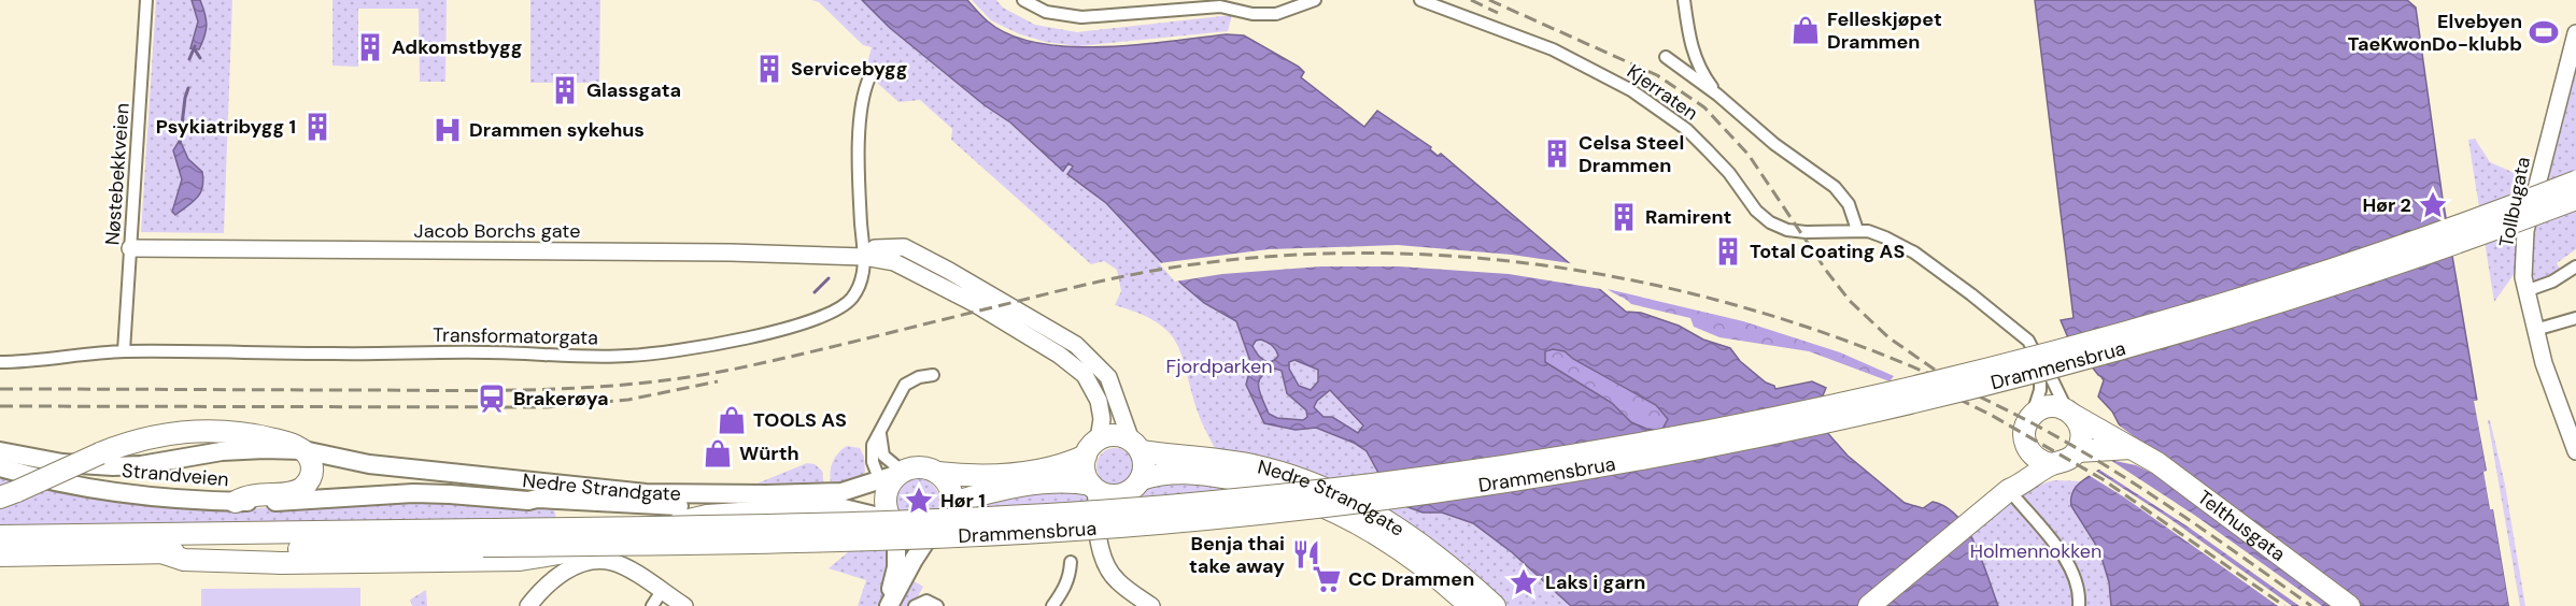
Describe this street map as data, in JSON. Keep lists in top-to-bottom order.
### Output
{
  "streets": {
    "highway": ["Drammensbrua", "Nedre Strandgate", "Telthusgata"],
    "main road": ["Strandveien"],
    "street": [
      "Kjerraten",
      "Nøstebekkveien",
      "Tollbugata",
      "Jacob Borchs gate",
      "Transformatorgata"
    ]
  },
  "crossings": [
    ["Kjerraten", "Telthusgata"],
    ["Nøstebekkveien", "Jacob Borchs gate"],
    ["Nøstebekkveien", "Transformatorgata"],
    ["Jacob Borchs gate", "Transformatorgata"],
    ["Jacob Borchs gate", "Nedre Strandgate"],
    ["Strandveien", "Nedre Strandgate"]
  ],
  "parks": ["Fjordparken", "Holmennokken"],
  "places": {
    "shop": ["Felleskjøpet Drammen", "TOOLS AS", "Würth"],
    "sports": ["Elvebyen TaeKwonDo-klubb"],
    "building": [
      "Adkomstbygg",
      "Servicebygg",
      "Glassgata",
      "Psykiatribygg 1",
      "Celsa Steel Drammen",
      "Ramirent",
      "Total Coating AS"
    ],
    "hospital": ["Drammen sykehus"],
    "place": ["Hør 2", "Hør 1", "Laks i garn"],
    "station": ["Brakerøya"],
    "restaurant": ["Benja thai take away"],
    "supermarket": ["CC Drammen"]
  }
}
